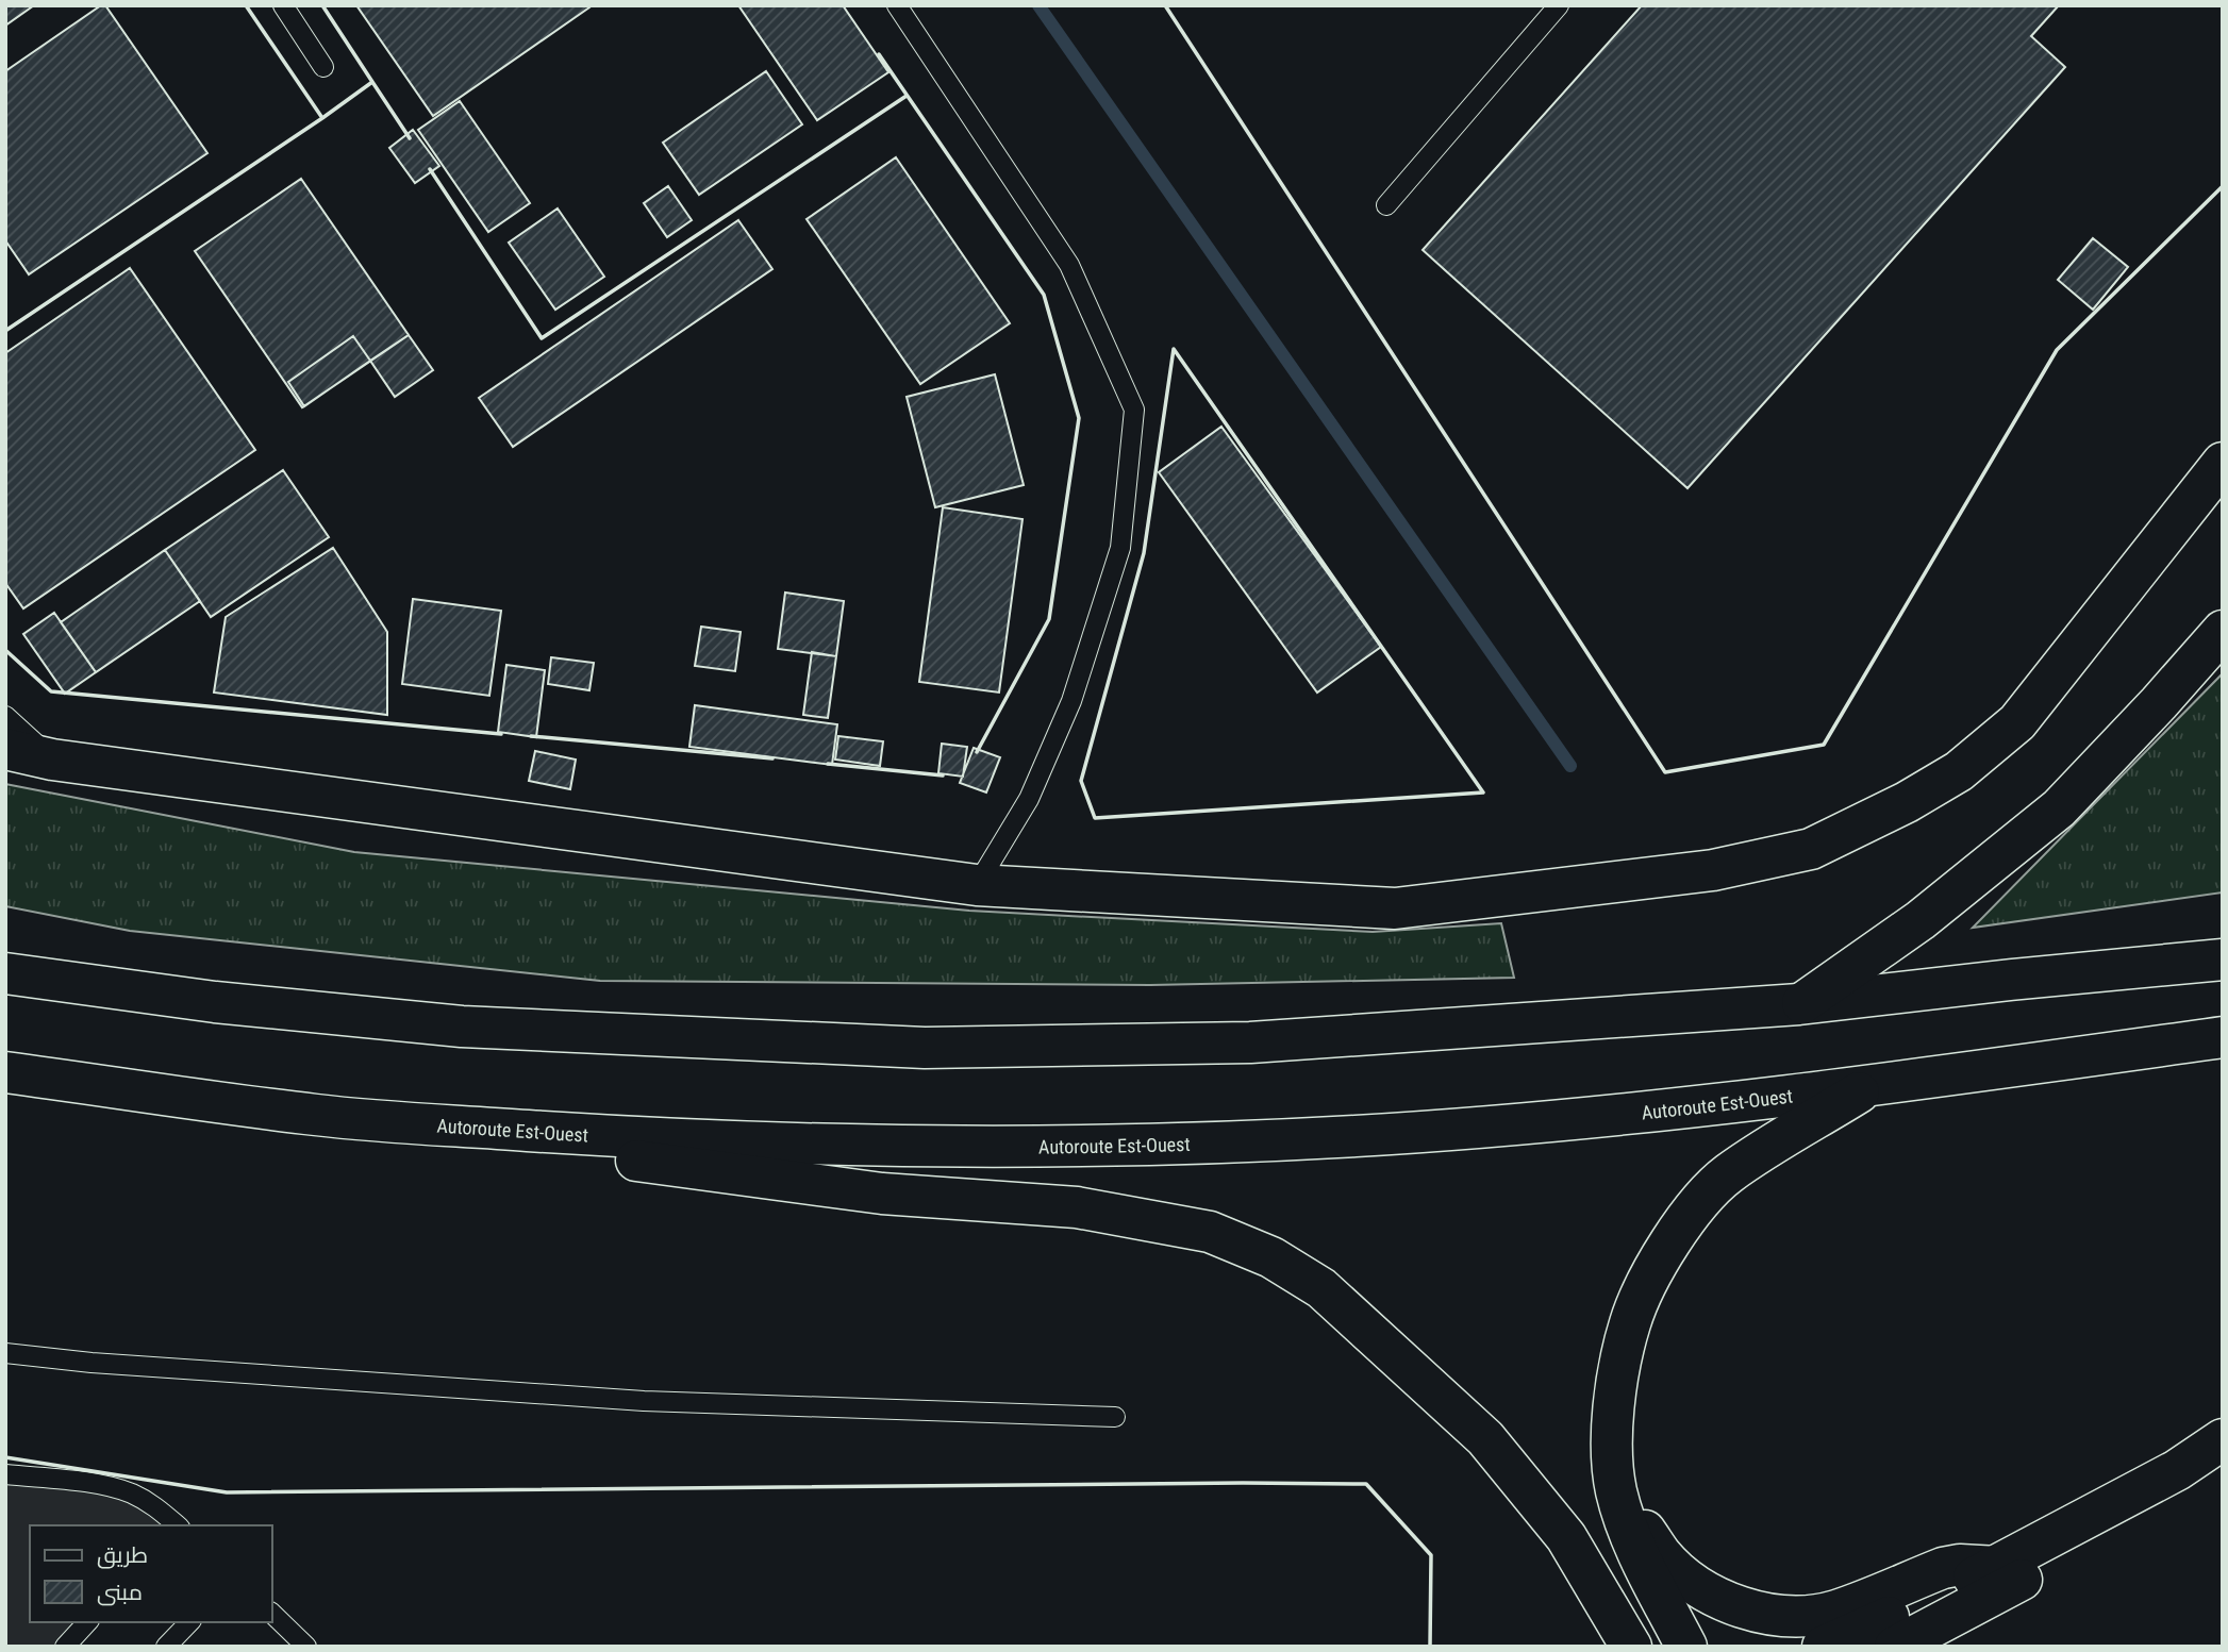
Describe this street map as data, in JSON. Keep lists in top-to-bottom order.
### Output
{
  "streets": {
    "main road": ["Autoroute Est-Ouest"]
  },
  "legend": ["طريق", "مبنى"]
}
